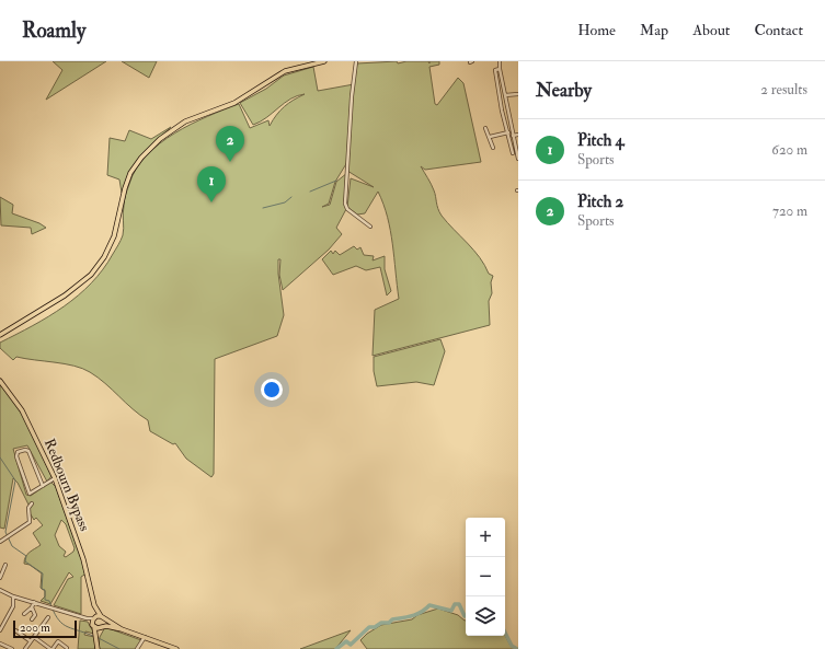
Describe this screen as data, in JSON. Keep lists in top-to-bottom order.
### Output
{
  "streets": {
    "main road": ["Redbourn Bypass"]
  },
  "scale_bar": "200 m",
  "page": {
    "header": "Roamly",
    "nav": [
      "Home",
      "Map",
      "About",
      "Contact"
    ],
    "heading": ["Nearby", "2 results"],
    "list": [
      {
        "mark": "1",
        "name": "Pitch 4",
        "note": "Sports",
        "value": "620 m"
      },
      {
        "mark": "2",
        "name": "Pitch 2",
        "note": "Sports",
        "value": "720 m"
      }
    ],
    "pins": ["2", "1"],
    "map_buttons": ["+", "−"],
    "scale": "200 m"
  }
}
